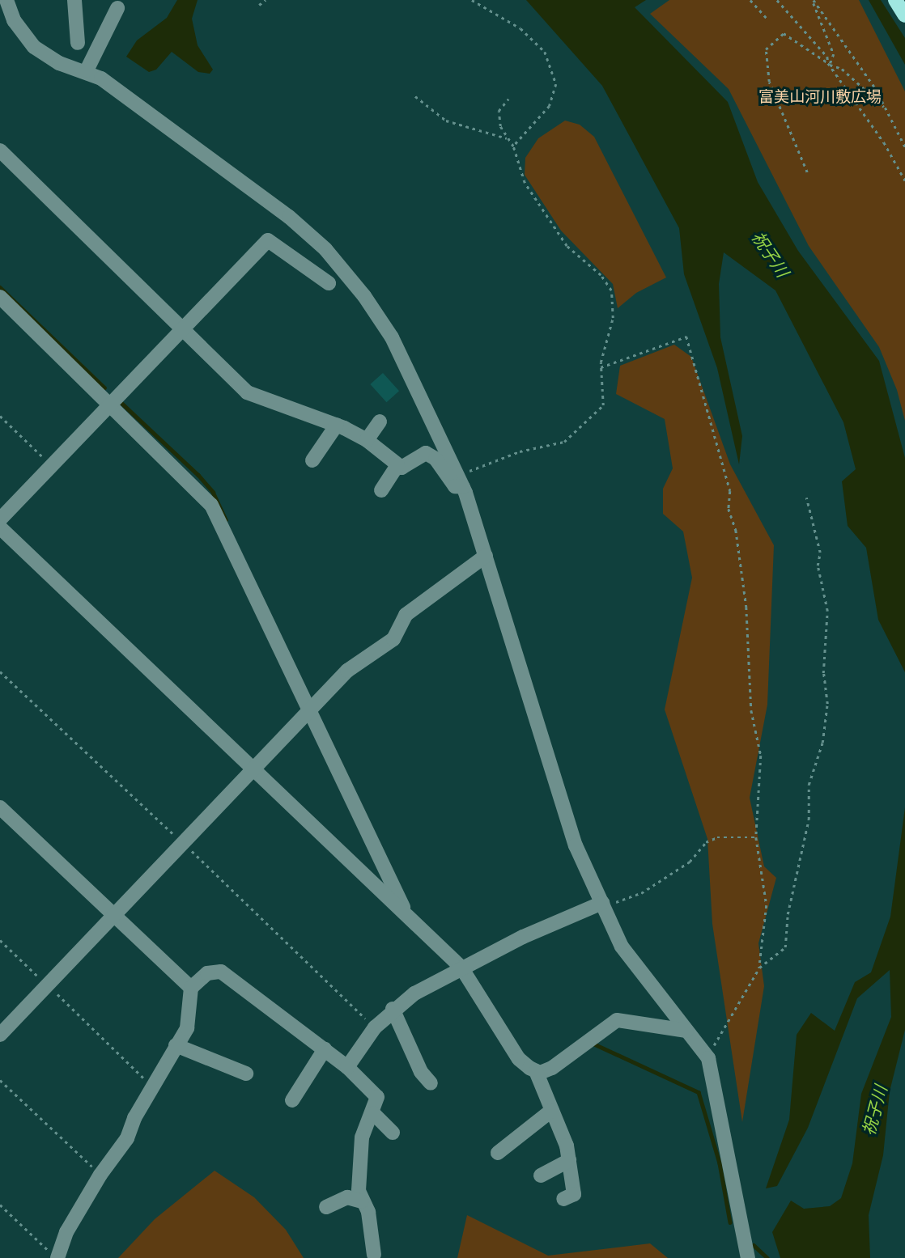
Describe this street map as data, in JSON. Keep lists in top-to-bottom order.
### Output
{
  "water": ["祝子川"],
  "parks": ["富美山河川敷広場"]
}
